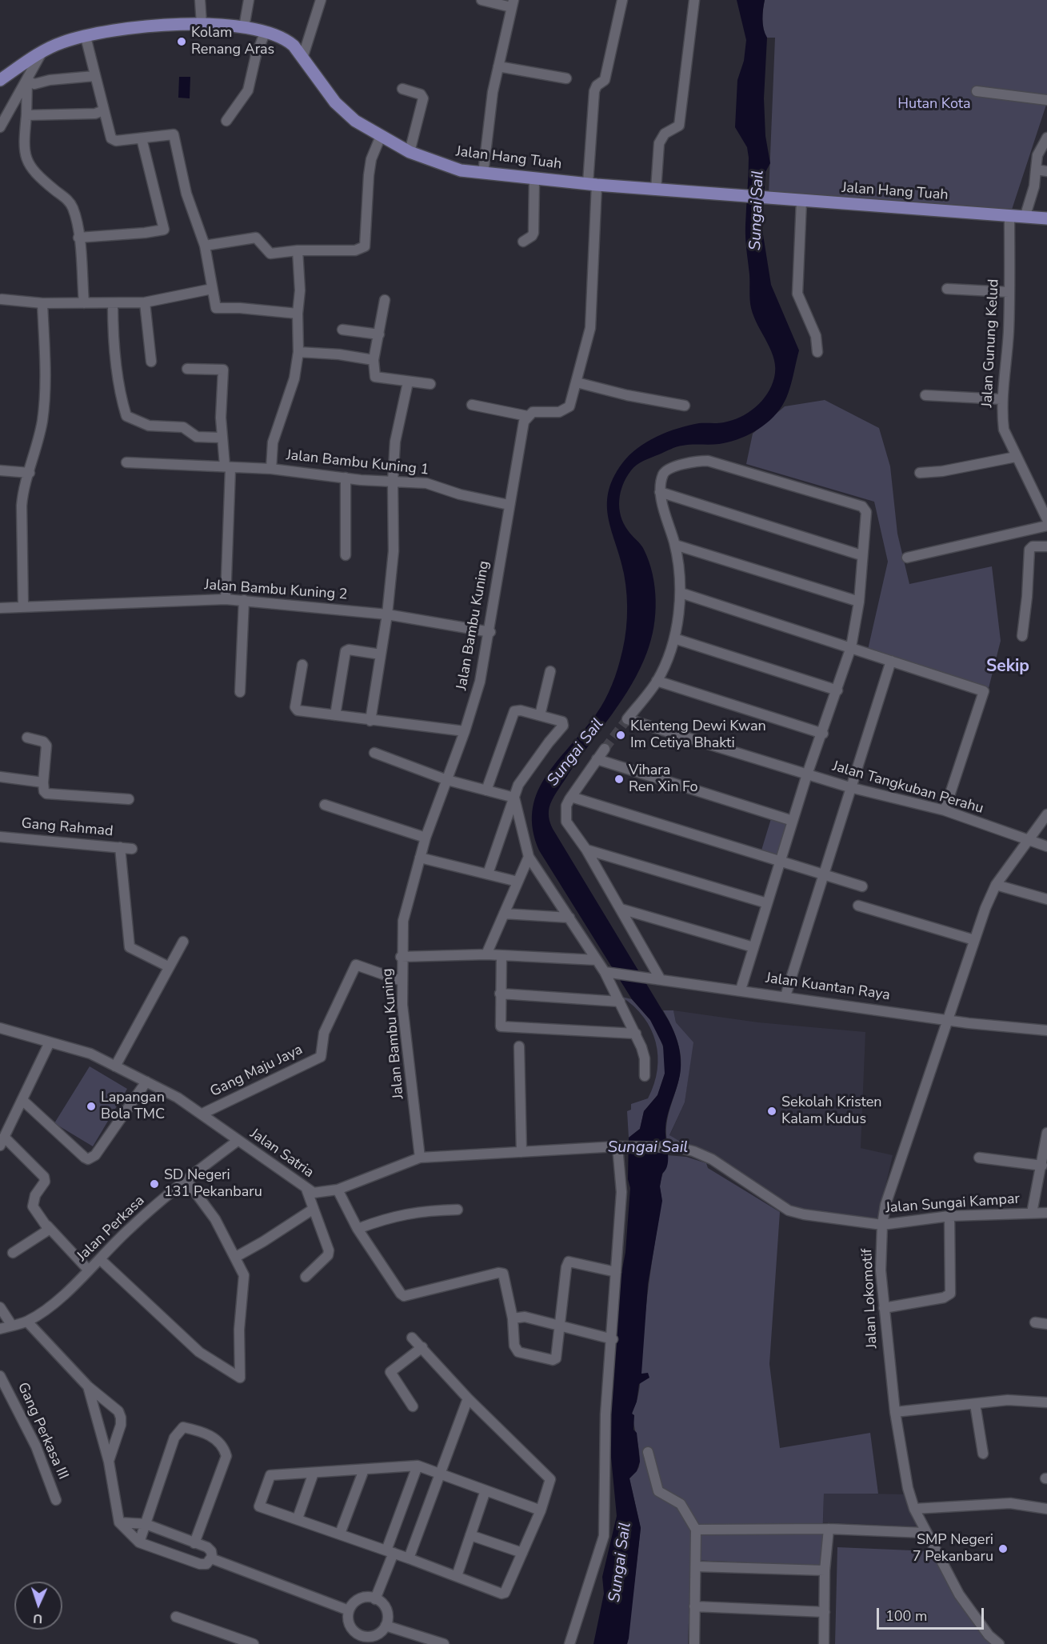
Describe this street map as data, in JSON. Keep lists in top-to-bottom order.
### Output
{
  "streets": {
    "main road": ["Jalan Hang Tuah"],
    "street": [
      "Jalan Gunung Kelud",
      "Jalan Bambu Kuning 1",
      "Jalan Bambu Kuning 2",
      "Jalan Bambu Kuning",
      "Jalan Tangkuban Perahu",
      "Gang Rahmad",
      "Jalan Kuantan Raya",
      "Gang Maju Jaya",
      "Jalan Satria",
      "Jalan Sungai Kampar",
      "Jalan Perkasa",
      "Jalan Lokomotif",
      "Gang Perkasa III"
    ]
  },
  "crossings": [
    ["Jalan Hang Tuah", "Jalan Gunung Kelud"],
    ["Jalan Bambu Kuning 1", "Jalan Bambu Kuning"],
    ["Jalan Bambu Kuning 2", "Jalan Bambu Kuning"],
    ["Jalan Bambu Kuning", "Gang Maju Jaya"],
    ["Jalan Bambu Kuning", "Jalan Satria"],
    ["Jalan Tangkuban Perahu", "Jalan Lokomotif"],
    ["Jalan Kuantan Raya", "Jalan Lokomotif"],
    ["Gang Maju Jaya", "Jalan Satria"],
    ["Jalan Satria", "Jalan Sungai Kampar"],
    ["Jalan Satria", "Jalan Perkasa"],
    ["Jalan Sungai Kampar", "Jalan Lokomotif"]
  ],
  "districts": ["Sekip"],
  "water": ["Sungai Sail"],
  "parks": ["Hutan Kota"],
  "places": [
    "Kolam Renang Aras",
    "Klenteng Dewi Kwan Im Cetiya Bhakti",
    "Vihara Ren Xin Fo",
    "Lapangan Bola TMC",
    "Sekolah Kristen Kalam Kudus",
    "SD Negeri 131 Pekanbaru",
    "SMP Negeri 7 Pekanbaru"
  ],
  "scale_bar": "100 m",
  "north": "bottom"
}
